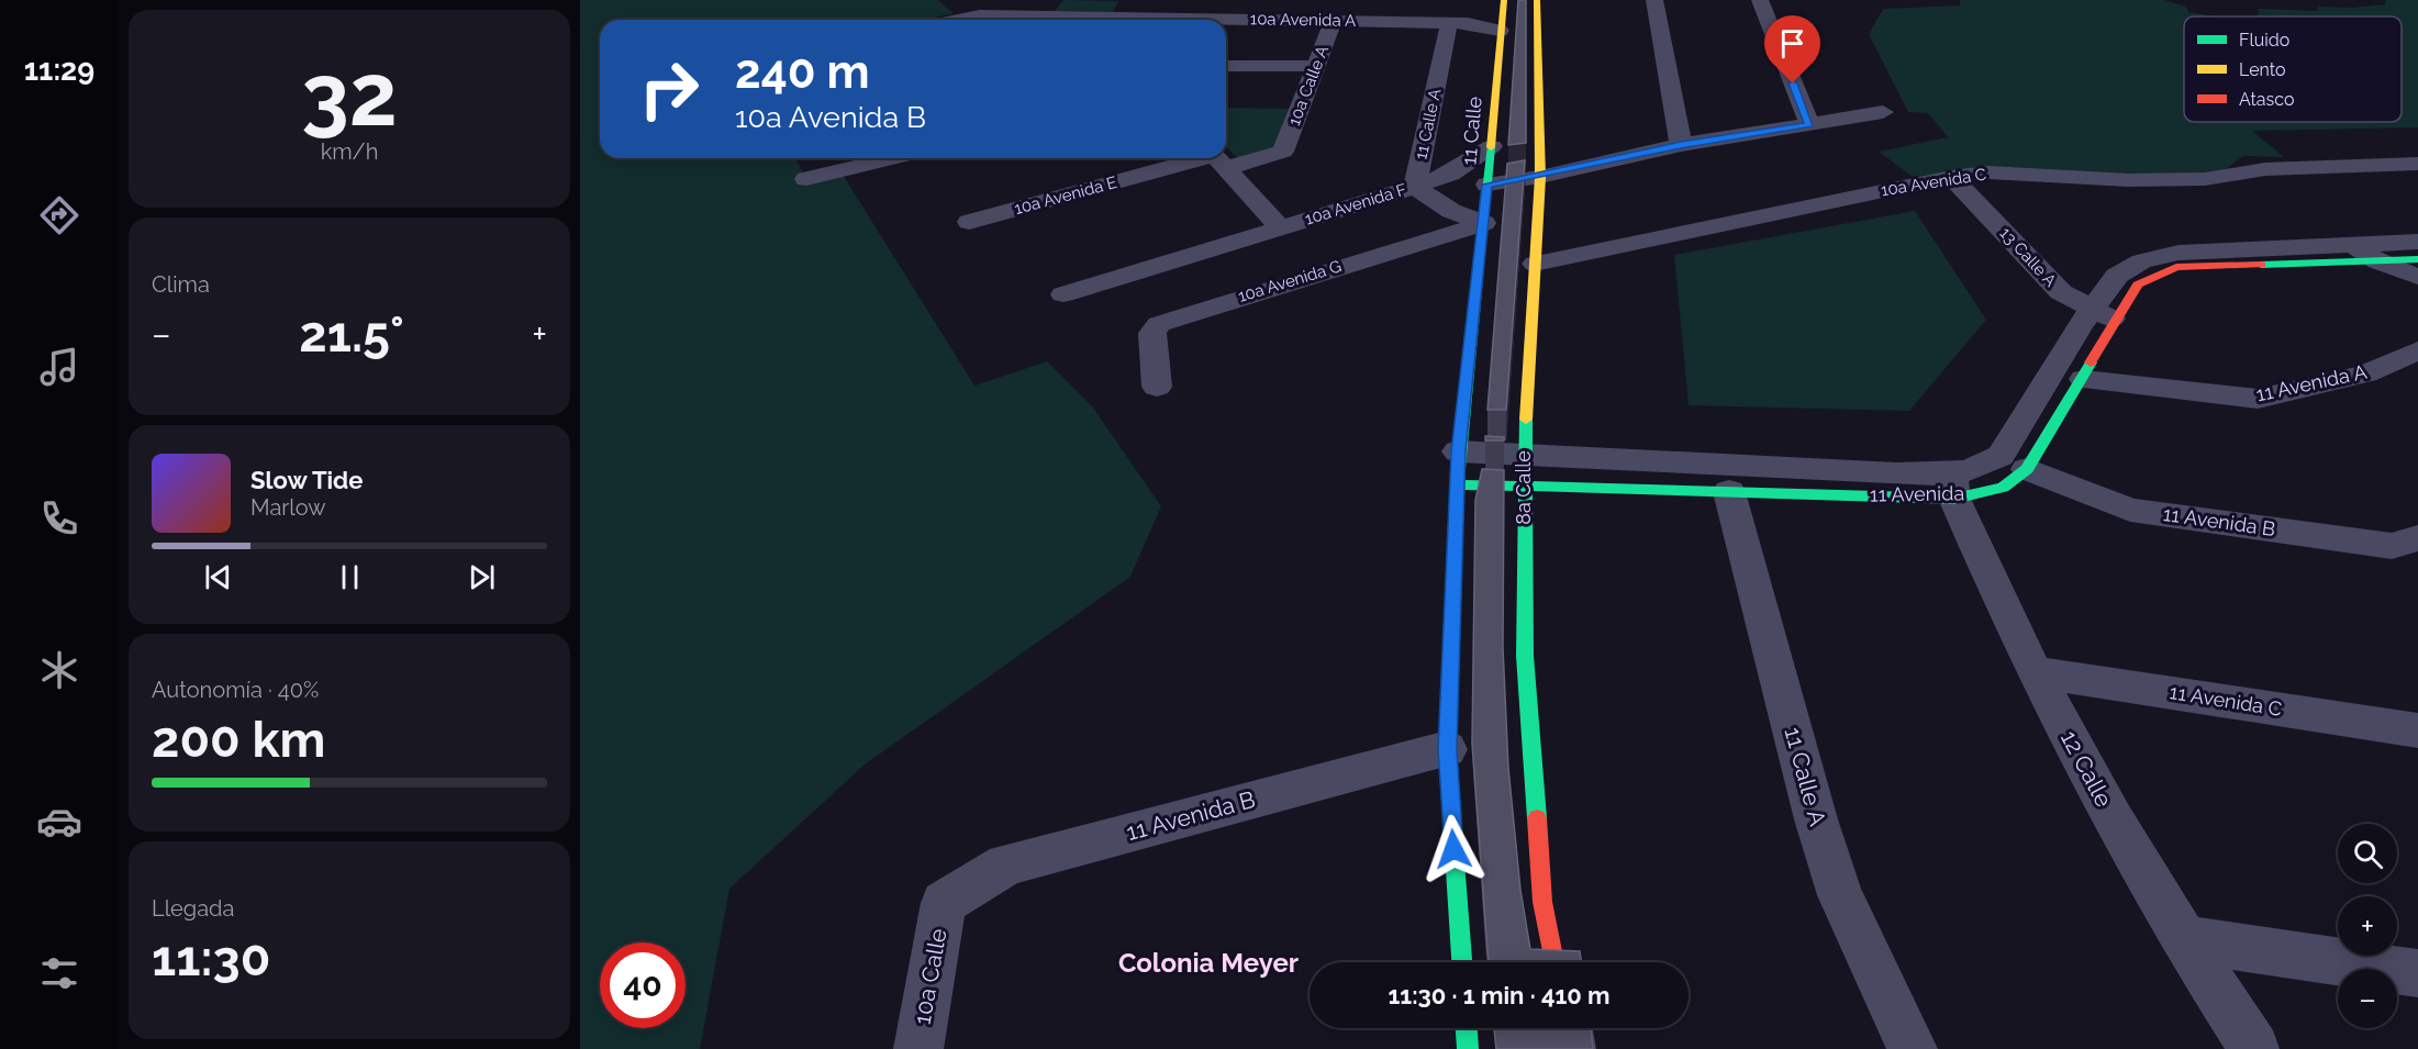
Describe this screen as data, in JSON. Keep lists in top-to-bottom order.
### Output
{
  "streets": {
    "street": [
      "10a Avenida A",
      "10a Calle A",
      "11 Calle A",
      "11 Calle",
      "10a Avenida C",
      "10a Avenida E",
      "10a Avenida F",
      "13 Calle A",
      "10a Avenida G",
      "11 Avenida A",
      "8a Calle",
      "11 Avenida",
      "11 Avenida B",
      "11 Avenida C",
      "12 Calle",
      "10a Calle"
    ]
  },
  "crossings": [
    ["10a Avenida A", "10a Calle A"],
    ["10a Avenida A", "11 Calle A"],
    ["10a Avenida A", "11 Calle"],
    ["10a Calle A", "10a Avenida E"],
    ["11 Calle A", "11 Calle"],
    ["11 Calle A", "10a Avenida F"],
    ["11 Calle A", "10a Avenida G"],
    ["11 Calle A", "11 Avenida"],
    ["11 Calle", "10a Avenida F"],
    ["11 Calle", "10a Avenida G"],
    ["11 Calle", "11 Avenida"],
    ["11 Calle", "11 Avenida B"],
    ["10a Avenida C", "13 Calle A"],
    ["10a Avenida C", "8a Calle"],
    ["13 Calle A", "11 Avenida"],
    ["11 Avenida A", "11 Avenida"],
    ["8a Calle", "11 Avenida"],
    ["11 Avenida", "11 Avenida B"],
    ["11 Avenida", "12 Calle"],
    ["11 Avenida B", "10a Calle"],
    ["11 Avenida C", "12 Calle"]
  ],
  "districts": ["Colonia Meyer"],
  "legend": ["Fluido", "Lento", "Atasco"],
  "page": {
    "tabs": "11:29",
    "tile": [
      ["32", "km/h"],
      "Clima",
      ["Autonomía · 40%", "200 km"],
      ["Llegada", "11:30"]
    ],
    "turn": ["240 m", "10a Avenida B"],
    "heat": ["−", "21.5°", "+"],
    "song": ["Slow Tide", "Marlow"],
    "map_buttons": ["+", "−"],
    "limit": "40",
    "trip": "11:30 · 1 min · 410 m"
  }
}
